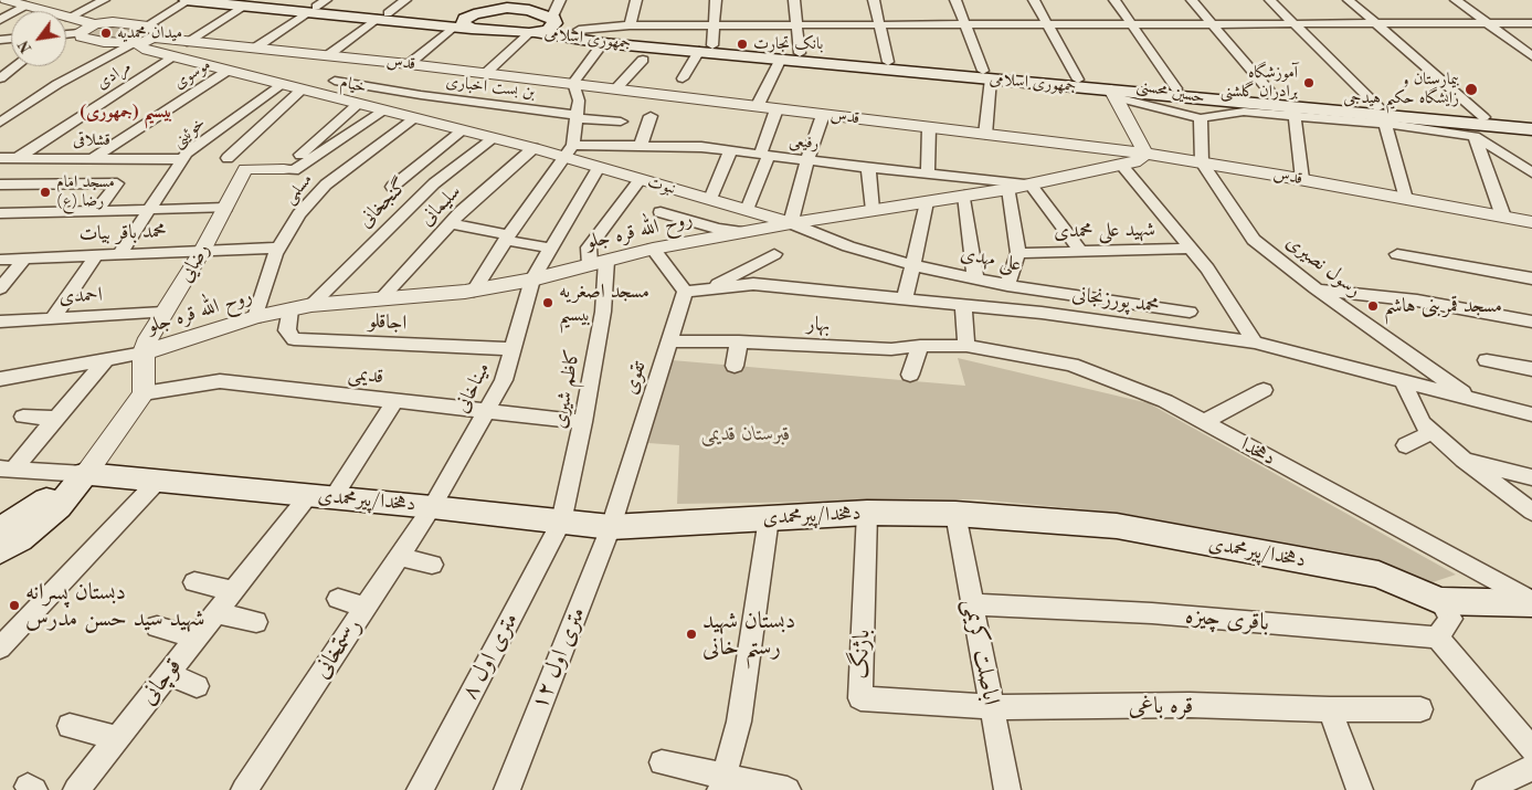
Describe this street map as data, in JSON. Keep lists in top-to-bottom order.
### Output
{
  "streets": {
    "main road": ["جمهوری اسلامی", "دهخدا/پیرمحمدی"],
    "street": [
      "قدس",
      "موسوی",
      "مرادی",
      "خیام",
      "بن بست اخباری",
      "حسین محسنی",
      "خوئینی",
      "قشلاقی",
      "رفیعی",
      "نبوت",
      "مسلمی",
      "گنجخانی",
      "سلیمانی",
      "روح الله قره جلو",
      "شهید علی محمدی",
      "محمد باقر بیات",
      "علی مهدی",
      "رضایی",
      "رسول نصیری",
      "احمدی",
      "محمد پورزنجانی",
      "اجاقلو",
      "بهار",
      "قدیمی",
      "تقوی",
      "میناخانی",
      "کاظم شیری",
      "دهخدا",
      "باقری چیزه",
      "رستمخانی",
      "اباصلت کریمی",
      "باژنگ",
      "۸ متری اول",
      "۱۲ متری اول",
      "قوچانی",
      "قره باغی"
    ]
  },
  "crossings": [
    ["جمهوری اسلامی", "حسین محسنی"],
    ["قدس", "روح الله قره جلو"],
    ["قدس", "رسول نصیری"],
    ["موسوی", "خیام"],
    ["موسوی", "قشلاقی"],
    ["مرادی", "خیام"],
    ["مرادی", "قشلاقی"],
    ["خیام", "خوئینی"],
    ["خیام", "رفیعی"],
    ["خیام", "نبوت"],
    ["خیام", "مسلمی"],
    ["خیام", "گنجخانی"],
    ["خیام", "سلیمانی"],
    ["خوئینی", "قشلاقی"],
    ["خوئینی", "محمد باقر بیات"],
    ["رفیعی", "نبوت"],
    ["رفیعی", "روح الله قره جلو"],
    ["نبوت", "روح الله قره جلو"],
    ["نبوت", "علی مهدی"],
    ["نبوت", "کاظم شیری"],
    ["مسلمی", "روح الله قره جلو"],
    ["مسلمی", "محمد باقر بیات"],
    ["گنجخانی", "روح الله قره جلو"],
    ["سلیمانی", "روح الله قره جلو"],
    ["روح الله قره جلو", "علی مهدی"],
    ["روح الله قره جلو", "رضایی"],
    ["روح الله قره جلو", "اجاقلو"],
    ["روح الله قره جلو", "میناخانی"],
    ["روح الله قره جلو", "کاظم شیری"],
    ["محمد باقر بیات", "رضایی"],
    ["رضایی", "احمدی"],
    ["رضایی", "قدیمی"],
    ["رسول نصیری", "محمد پورزنجانی"],
    ["محمد پورزنجانی", "تقوی"],
    ["اجاقلو", "میناخانی"],
    ["بهار", "تقوی"],
    ["بهار", "دهخدا"],
    ["قدیمی", "میناخانی"],
    ["قدیمی", "کاظم شیری"],
    ["قدیمی", "قوچانی"],
    ["تقوی", "دهخدا/پیرمحمدی"],
    ["تقوی", "۱۲ متری اول"],
    ["میناخانی", "دهخدا/پیرمحمدی"],
    ["میناخانی", "رستمخانی"],
    ["کاظم شیری", "دهخدا/پیرمحمدی"],
    ["کاظم شیری", "۸ متری اول"],
    ["دهخدا", "دهخدا/پیرمحمدی"],
    ["دهخدا/پیرمحمدی", "رستمخانی"],
    ["دهخدا/پیرمحمدی", "اباصلت کریمی"],
    ["دهخدا/پیرمحمدی", "باژنگ"],
    ["دهخدا/پیرمحمدی", "۸ متری اول"],
    ["دهخدا/پیرمحمدی", "۱۲ متری اول"],
    ["دهخدا/پیرمحمدی", "قوچانی"],
    ["باقری چیزه", "اباصلت کریمی"],
    ["اباصلت کریمی", "باژنگ"],
    ["اباصلت کریمی", "قره باغی"],
    ["باژنگ", "قره باغی"]
  ],
  "districts": ["(بیسیم (جمهوری"],
  "parks": ["قبرستان قدیمى"],
  "places": [
    "میدان محمدیه",
    "بانک تجارت",
    "آموزشگاه برادران گلشنی",
    "بيمارستان و زايشگاه حكيم هيدجی",
    "مسجد امام رضا (ع)",
    "مسجد اصغریه بیسیم",
    "مسجد قمربنی هاشم",
    "دبستان پسرانه شهید سید حسن مدرس",
    "دبستان شهید رستم خانی"
  ],
  "north": "bottom left"
}
